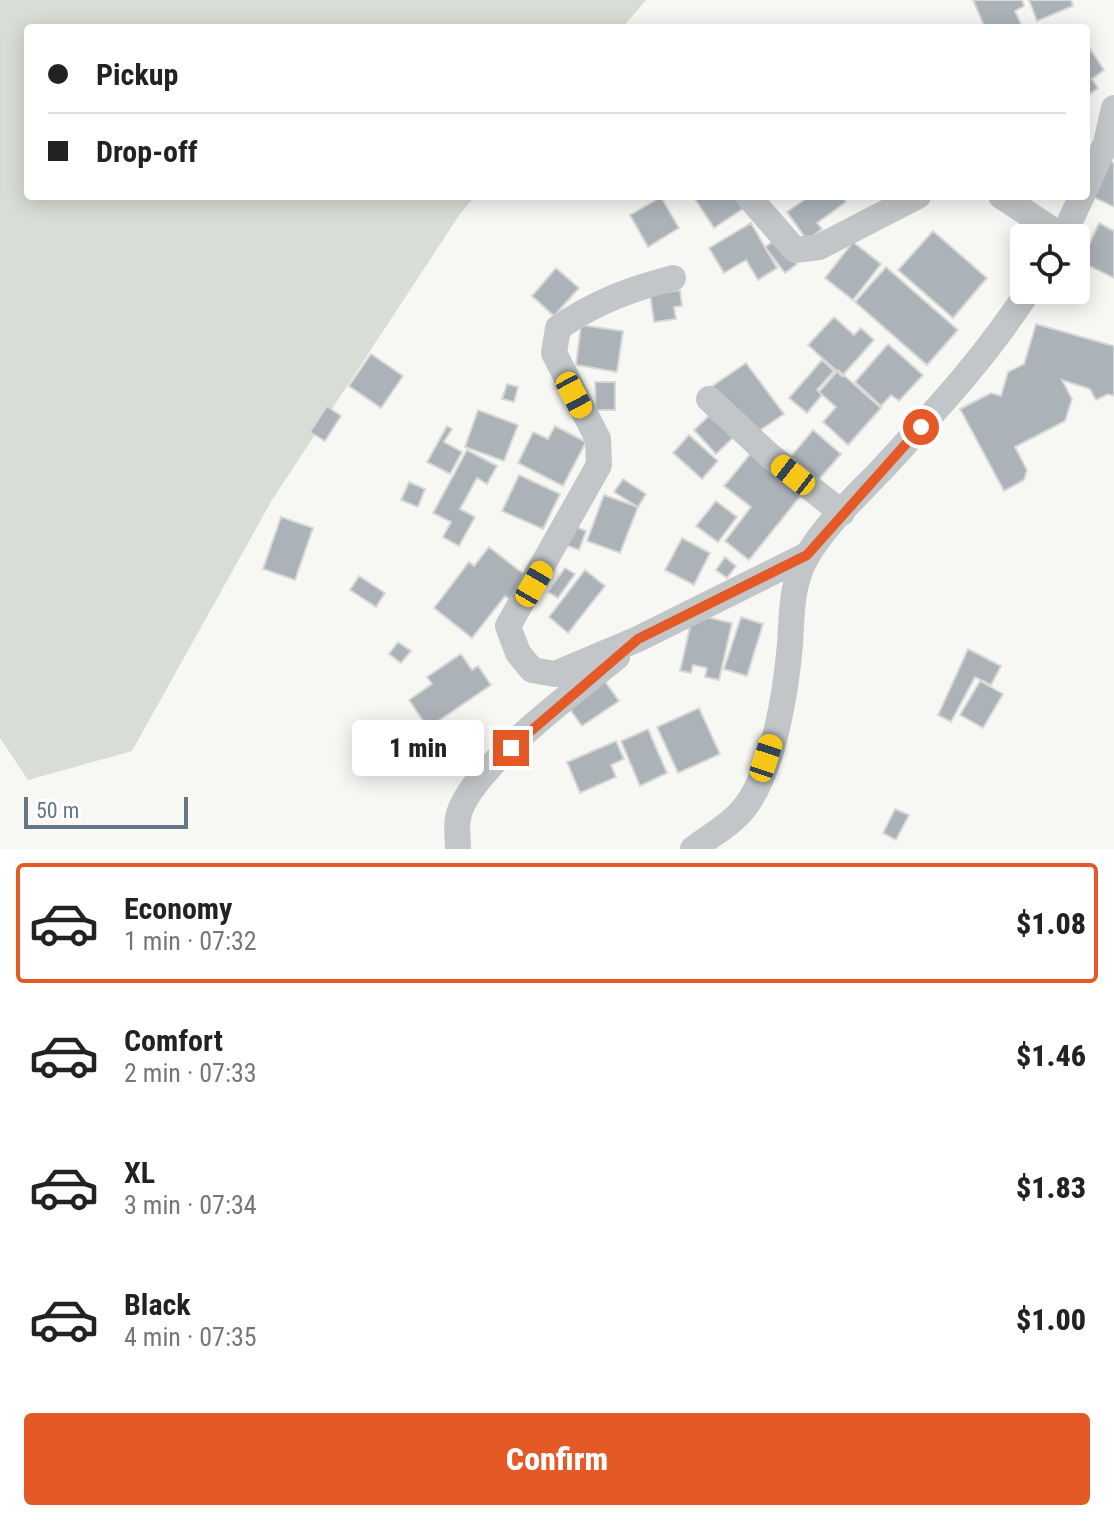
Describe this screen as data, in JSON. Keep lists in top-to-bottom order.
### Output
{
  "scale_bar": "50 m",
  "page": {
    "banner": ["Pickup", "Drop-off"],
    "bubble": "1 min",
    "scale": "50 m",
    "list": [
      {
        "name": "Economy",
        "note": "1 min · 07:32",
        "value": "$1.08"
      },
      {
        "name": "Comfort",
        "note": "2 min · 07:33",
        "value": "$1.46"
      },
      {
        "name": "XL",
        "note": "3 min · 07:34",
        "value": "$1.83"
      },
      {
        "name": "Black",
        "note": "4 min · 07:35",
        "value": "$1.00"
      }
    ],
    "buttons": "Confirm"
  }
}
